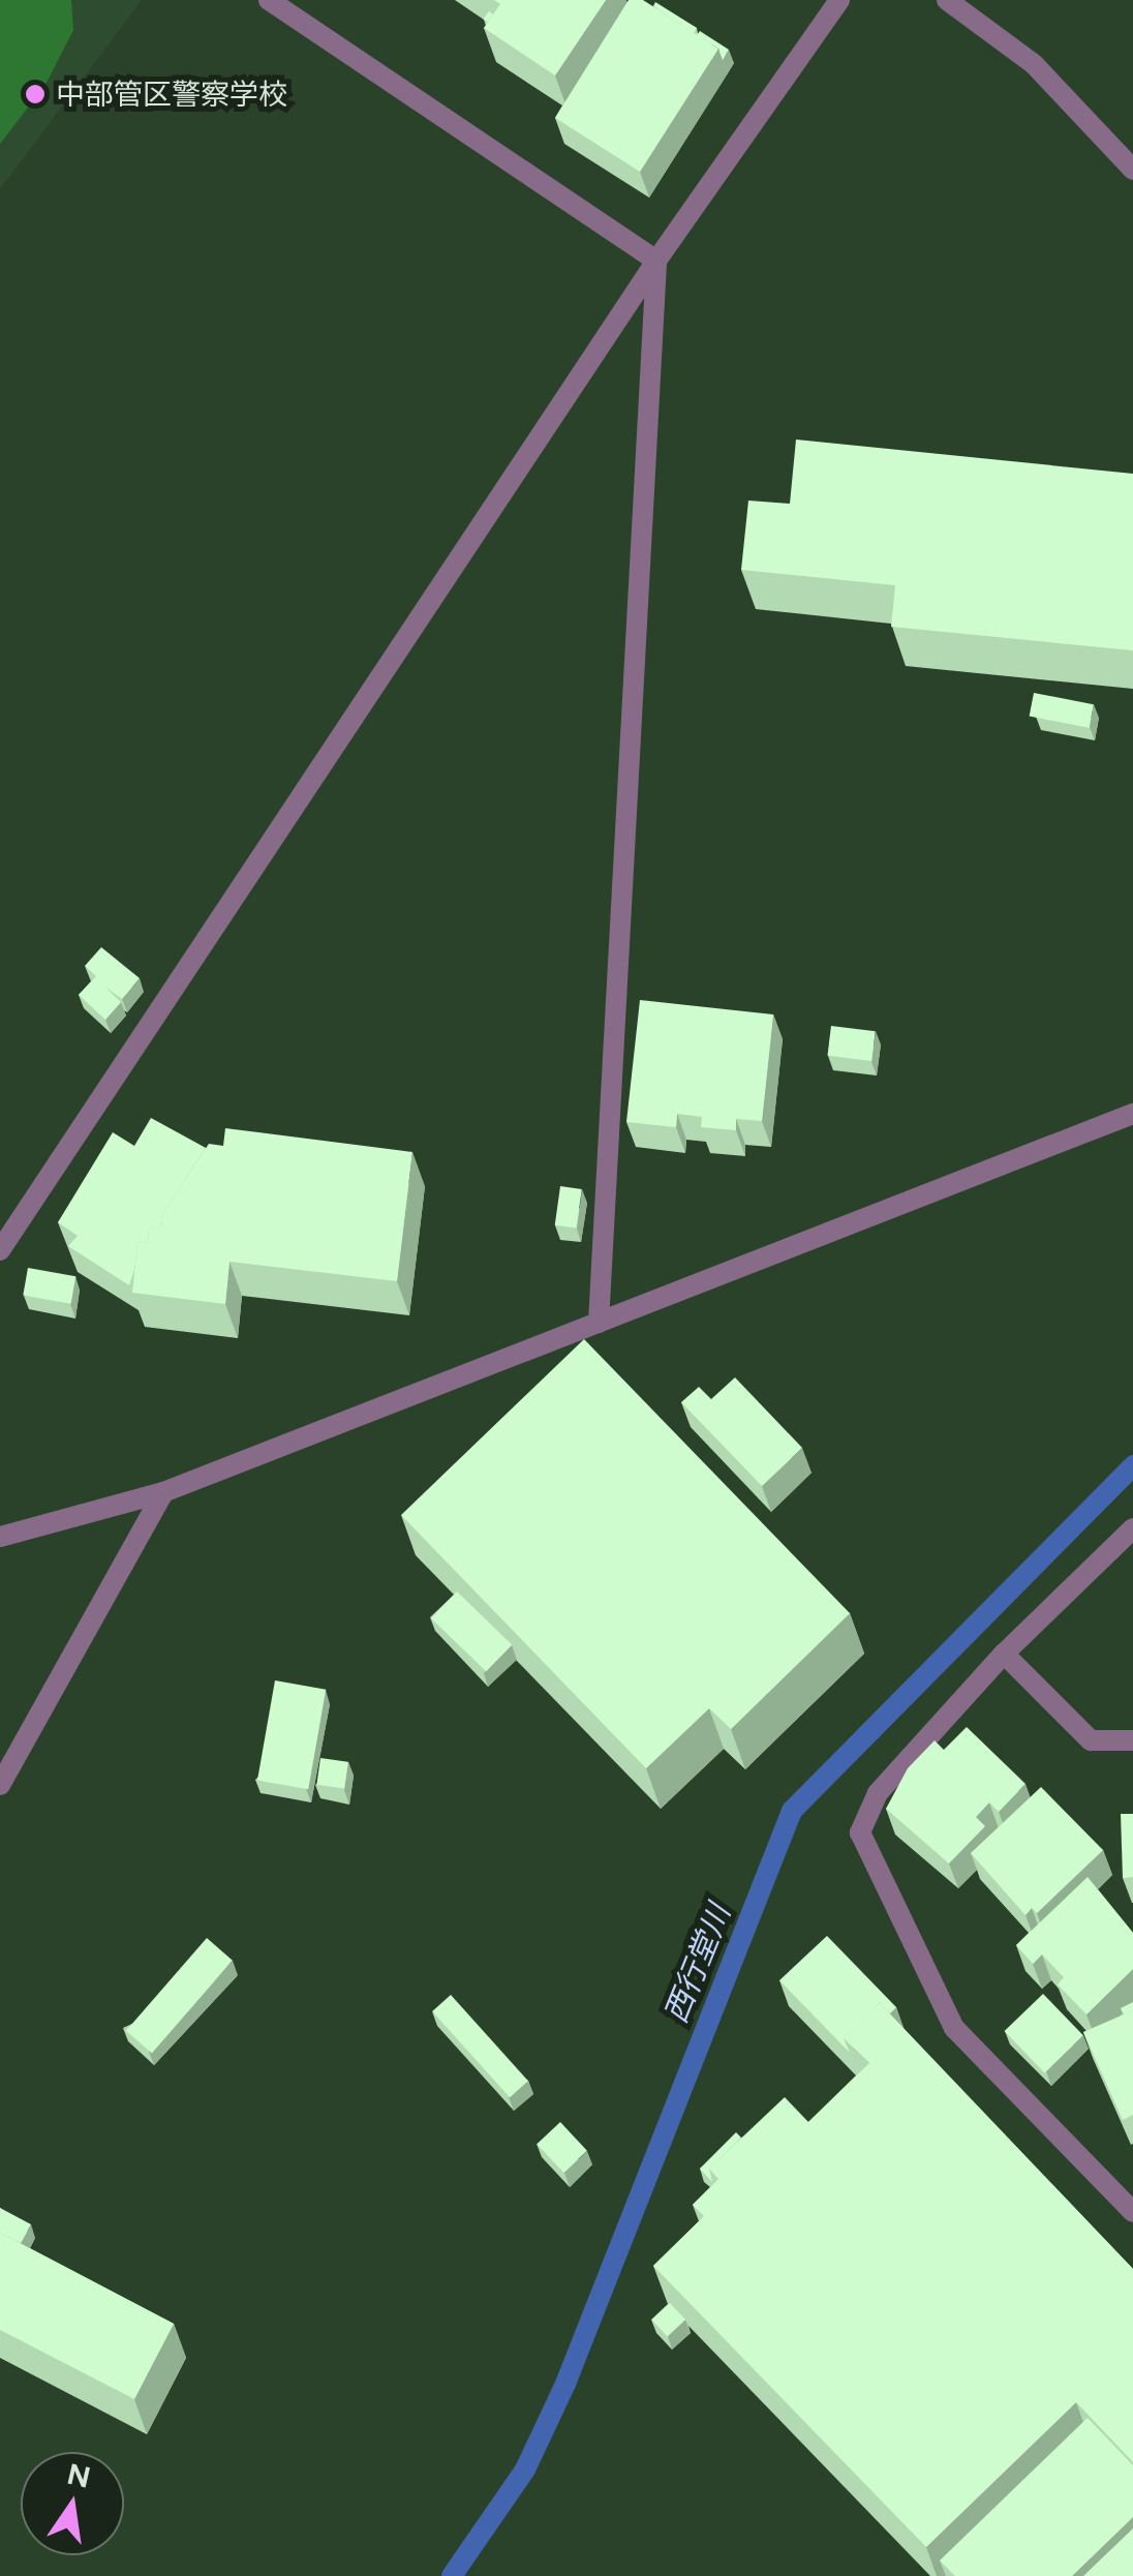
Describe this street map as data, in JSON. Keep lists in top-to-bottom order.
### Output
{
  "water": ["西行堂川"],
  "places": ["中部管区警察学校"],
  "north": "top"
}
